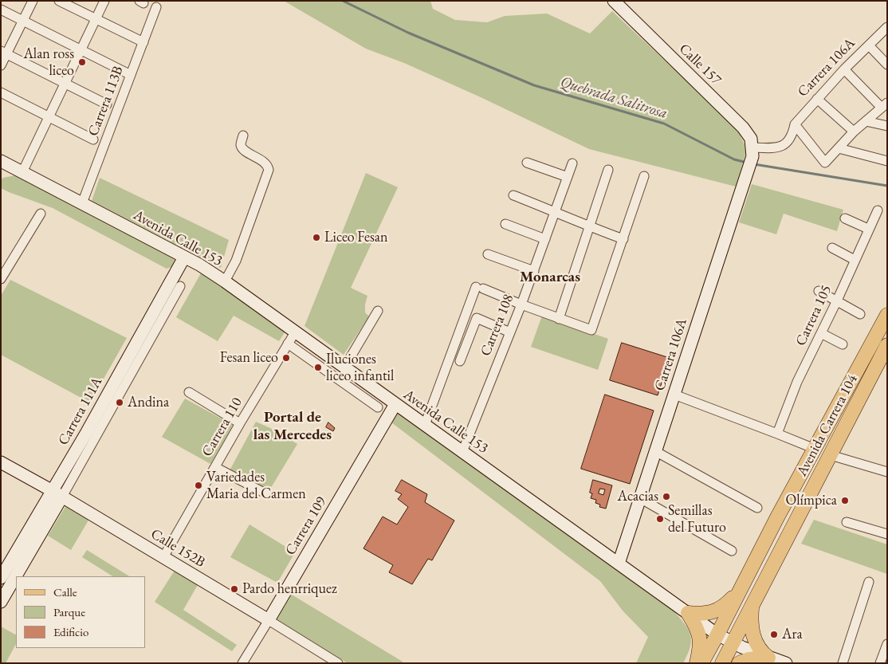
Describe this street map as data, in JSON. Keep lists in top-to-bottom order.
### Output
{
  "streets": {
    "main road": ["Avenida Carrera 104"],
    "street": [
      "Calle 157",
      "Carrera 106A",
      "Carrera 113B",
      "Avenida Calle 153",
      "Carrera 105",
      "Carrera 108",
      "Carrera 111A",
      "Carrera 110",
      "Carrera 109",
      "Calle 152B"
    ]
  },
  "crossings": [
    ["Calle 157", "Carrera 106A"],
    ["Carrera 106A", "Avenida Calle 153"],
    ["Carrera 113B", "Avenida Calle 153"],
    ["Avenida Calle 153", "Carrera 108"],
    ["Avenida Calle 153", "Carrera 111A"],
    ["Avenida Calle 153", "Avenida Carrera 104"],
    ["Avenida Calle 153", "Carrera 110"],
    ["Avenida Calle 153", "Carrera 109"],
    ["Carrera 111A", "Calle 152B"],
    ["Carrera 110", "Calle 152B"],
    ["Carrera 109", "Calle 152B"]
  ],
  "districts": ["Monarcas", "Portal de las Mercedes"],
  "water": ["Quebrada Salitrosa"],
  "places": [
    "Alan ross liceo",
    "Liceo Fesan",
    "Fesan liceo",
    "Iluciones liceo infantil",
    "Andina",
    "Variedades Maria del Carmen",
    "Acacias",
    "Olímpica",
    "Semillas del Futuro",
    "Pardo henrriquez",
    "Ara"
  ],
  "legend": ["Calle", "Parque", "Edificio"]
}
